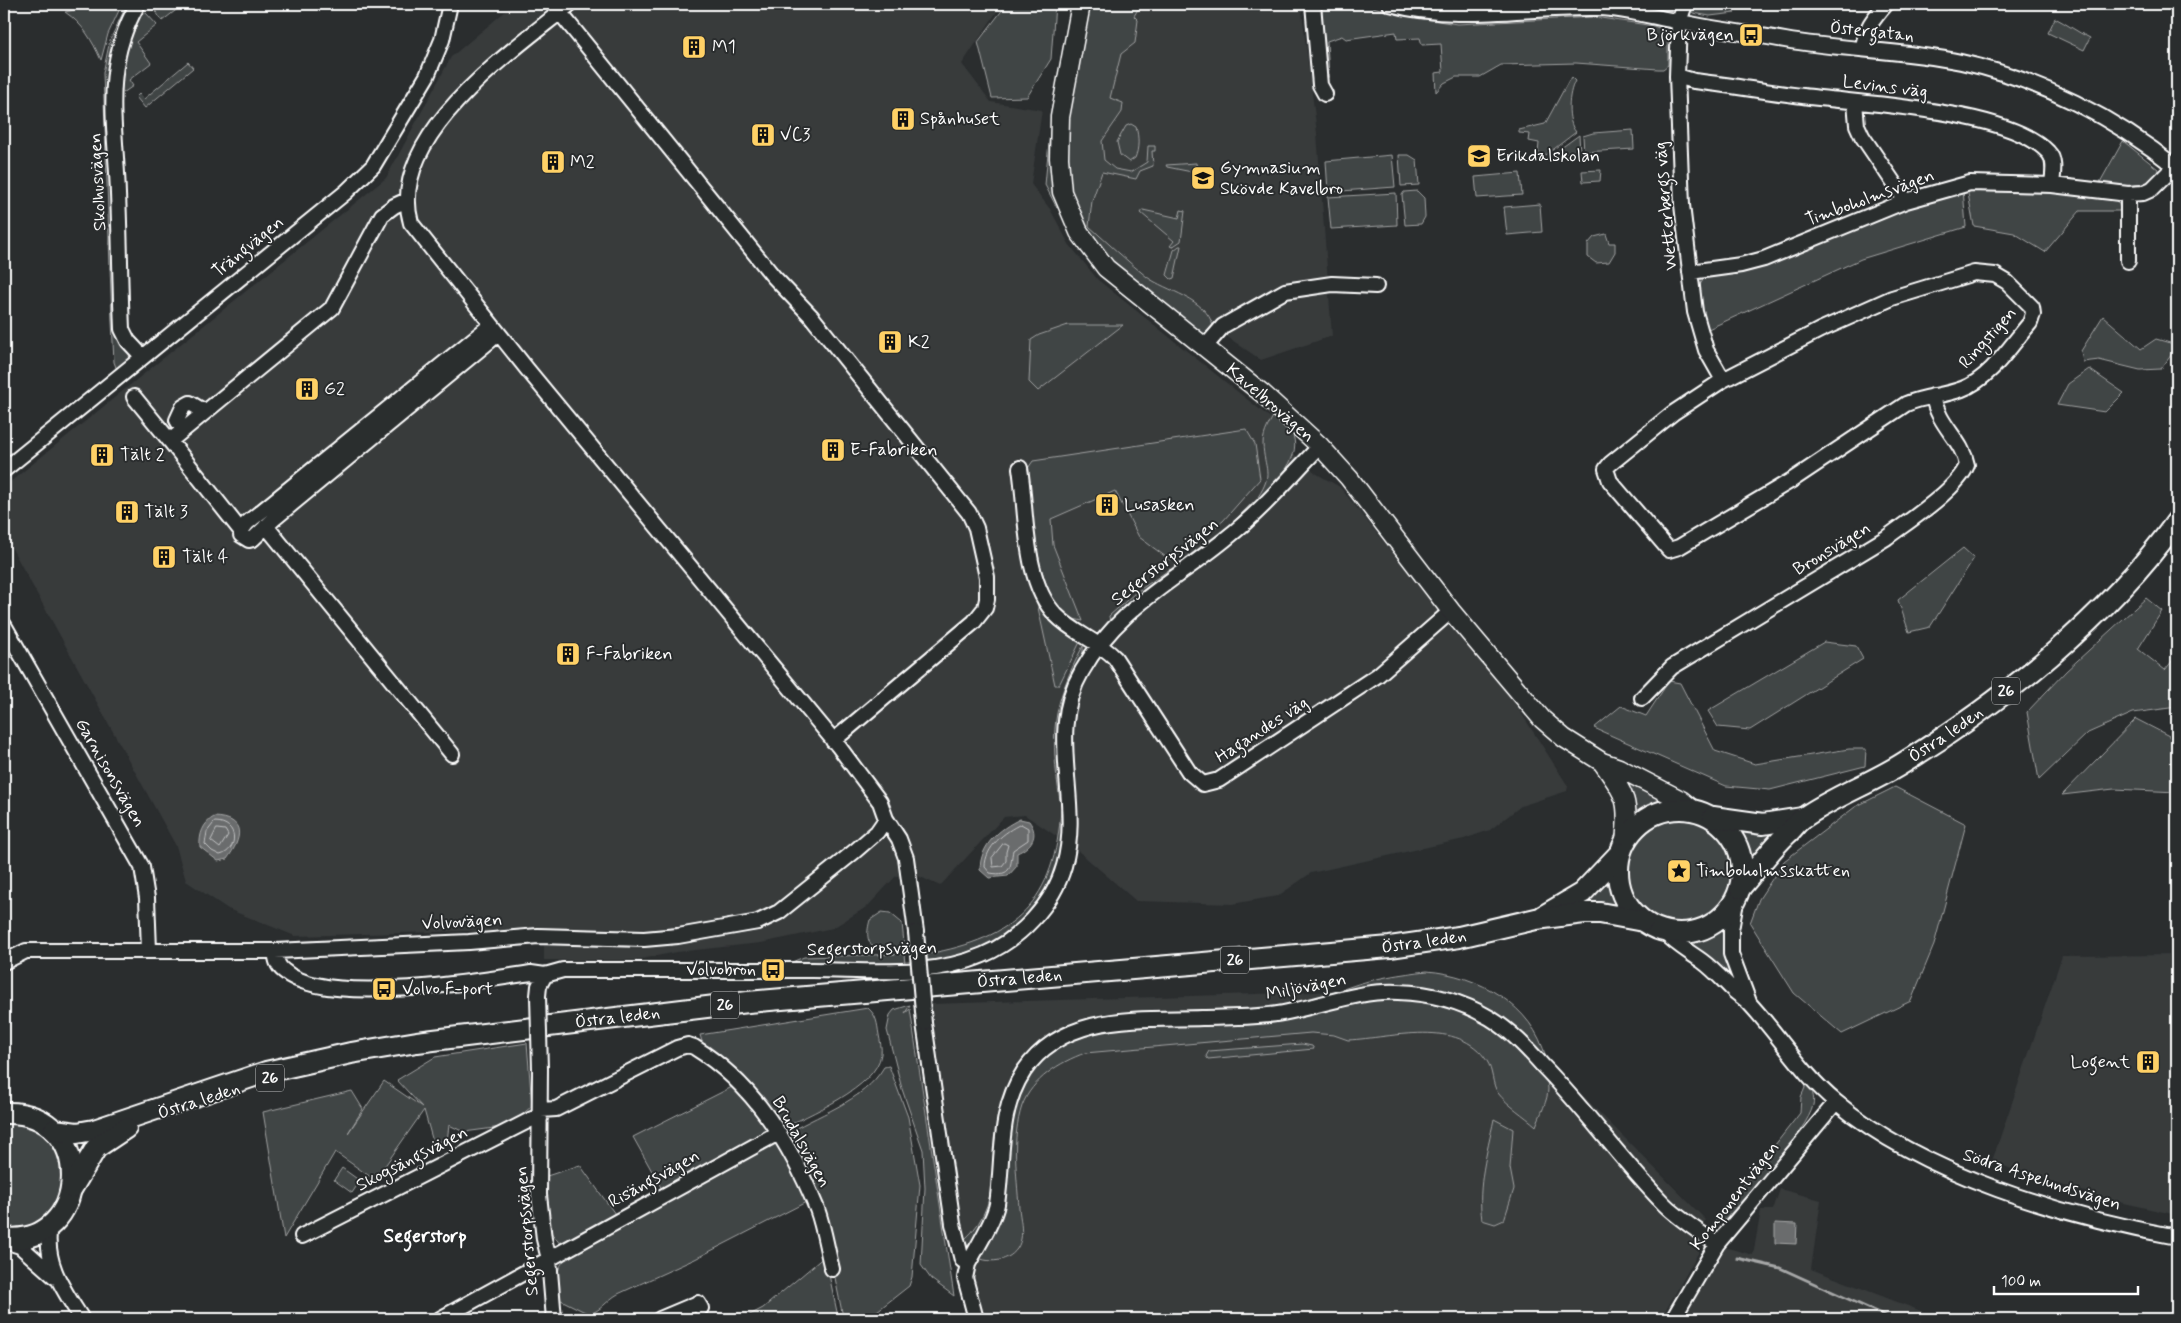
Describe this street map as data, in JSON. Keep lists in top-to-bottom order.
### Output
{
  "streets": {
    "highway": ["26", "Östra leden"],
    "main road": ["Kavelbrovägen"],
    "street": [
      "Östergatan",
      "Levins väg",
      "Skolhusvägen",
      "Timboholmsvägen",
      "Wetterbergs väg",
      "Trängvägen",
      "Ringstigen",
      "Bronsvägen",
      "Segerstorpsvägen",
      "Hagandes väg",
      "Garnisonsvägen",
      "Volvovägen",
      "Miljövägen",
      "Brudalsvägen",
      "Skogsängsvägen",
      "Risängsvägen",
      "Södra Aspelundsvägen",
      "Komponentvägen"
    ]
  },
  "crossings": [
    ["Östergatan", "Timboholmsvägen"],
    ["Östergatan", "Wetterbergs väg"],
    ["Levins väg", "Timboholmsvägen"],
    ["Levins väg", "Wetterbergs väg"],
    ["Skolhusvägen", "Trängvägen"],
    ["Timboholmsvägen", "Wetterbergs väg"],
    ["Wetterbergs väg", "Ringstigen"],
    ["Ringstigen", "Bronsvägen"],
    ["Kavelbrovägen", "Segerstorpsvägen"],
    ["Kavelbrovägen", "26"],
    ["Kavelbrovägen", "Hagandes väg"],
    ["Kavelbrovägen", "Östra leden"],
    ["Kavelbrovägen", "Södra Aspelundsvägen"],
    ["Segerstorpsvägen", "Hagandes väg"],
    ["Segerstorpsvägen", "Brudalsvägen"],
    ["Segerstorpsvägen", "Skogsängsvägen"],
    ["Segerstorpsvägen", "Risängsvägen"],
    ["26", "Östra leden"],
    ["26", "Södra Aspelundsvägen"],
    ["Östra leden", "Södra Aspelundsvägen"],
    ["Garnisonsvägen", "Volvovägen"],
    ["Miljövägen", "Komponentvägen"],
    ["Brudalsvägen", "Skogsängsvägen"],
    ["Brudalsvägen", "Risängsvägen"],
    ["Södra Aspelundsvägen", "Komponentvägen"]
  ],
  "districts": ["Segerstorp"],
  "places": {
    "bus stop": ["Björkvägen", "Volvobron", "Volvo F-port"],
    "building": [
      "M1",
      "Spånhuset",
      "VC3",
      "M2",
      "K2",
      "G2",
      "E-Fabriken",
      "Tält 2",
      "Lusasken",
      "Tält 3",
      "Tält 4",
      "F-Fabriken",
      "Logent"
    ],
    "school or university": ["Erikdalskolan", "Gymnasium Skövde Kavelbro"],
    "place": ["Timboholmsskatten"]
  },
  "scale_bar": "100 m"
}
